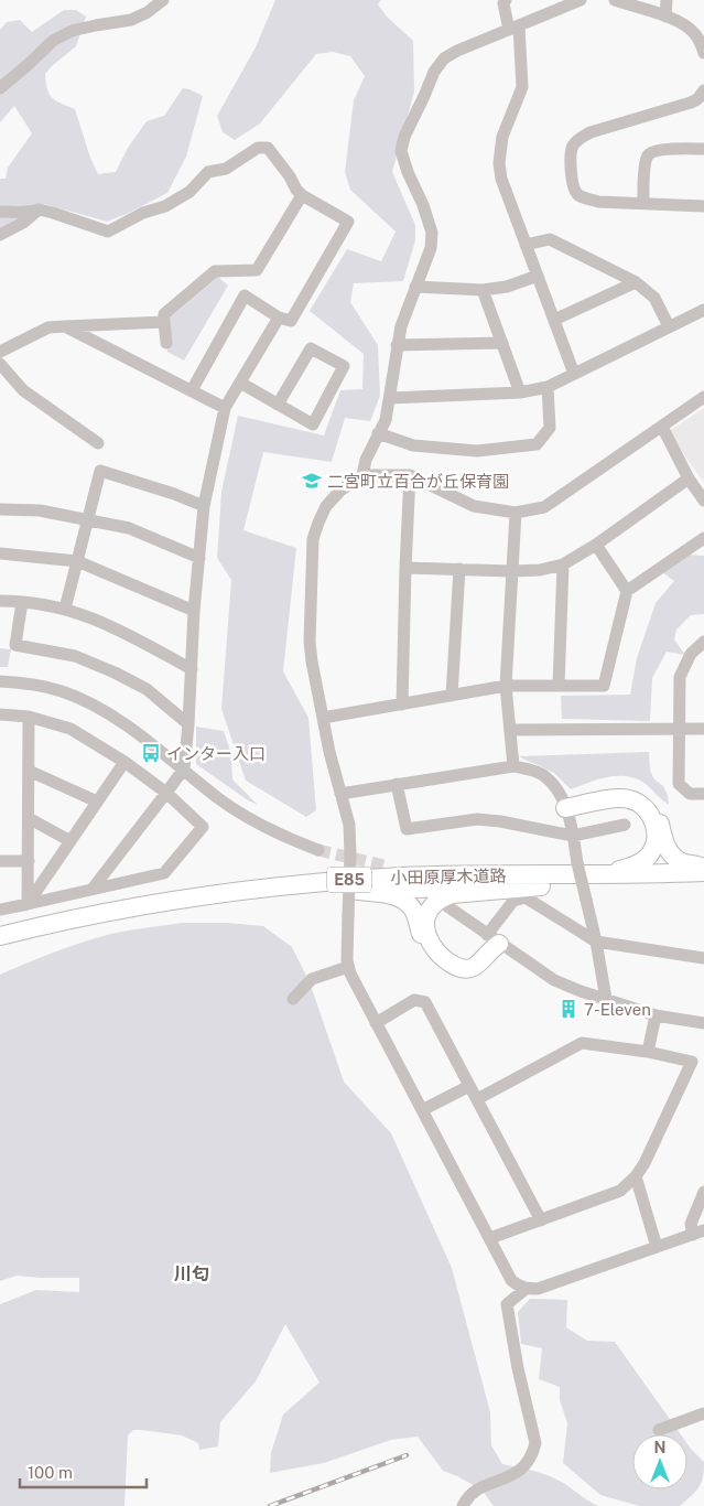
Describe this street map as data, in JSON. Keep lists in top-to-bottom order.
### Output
{
  "streets": {
    "highway": ["小田原厚木道路", "E85"]
  },
  "districts": ["川匂"],
  "places": {
    "school or university": ["二宮町立百合が丘保育園"],
    "bus stop": ["インター入口"],
    "building": ["7-Eleven"]
  },
  "scale_bar": "100 m",
  "north": "top"
}
